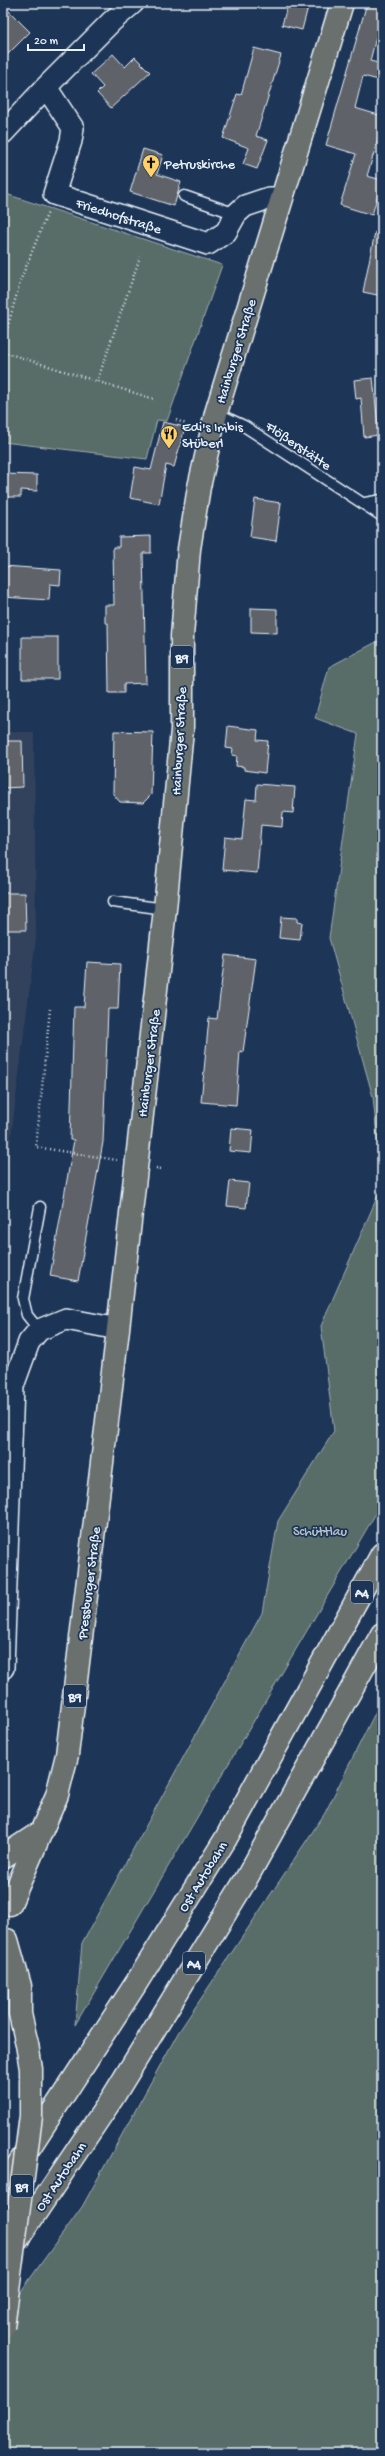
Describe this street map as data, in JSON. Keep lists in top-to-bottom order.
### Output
{
  "streets": {
    "main road": [
      "Hainburger Straße",
      "B9",
      "Pressburger Straße",
      "A4",
      "Ost Autobahn"
    ],
    "street": ["Friedhofstraße"],
    "lane": ["Flößerstätte"]
  },
  "crossings": [
    ["Friedhofstraße", "Hainburger Straße"],
    ["Hainburger Straße", "Flößerstätte"],
    ["Hainburger Straße", "Pressburger Straße"],
    ["B9", "Pressburger Straße"]
  ],
  "parks": ["Schüttlau"],
  "places": {
    "church": ["Petruskirche"],
    "restaurant": ["Edi's Imbis Stüberl"]
  },
  "scale_bar": "20 m"
}
